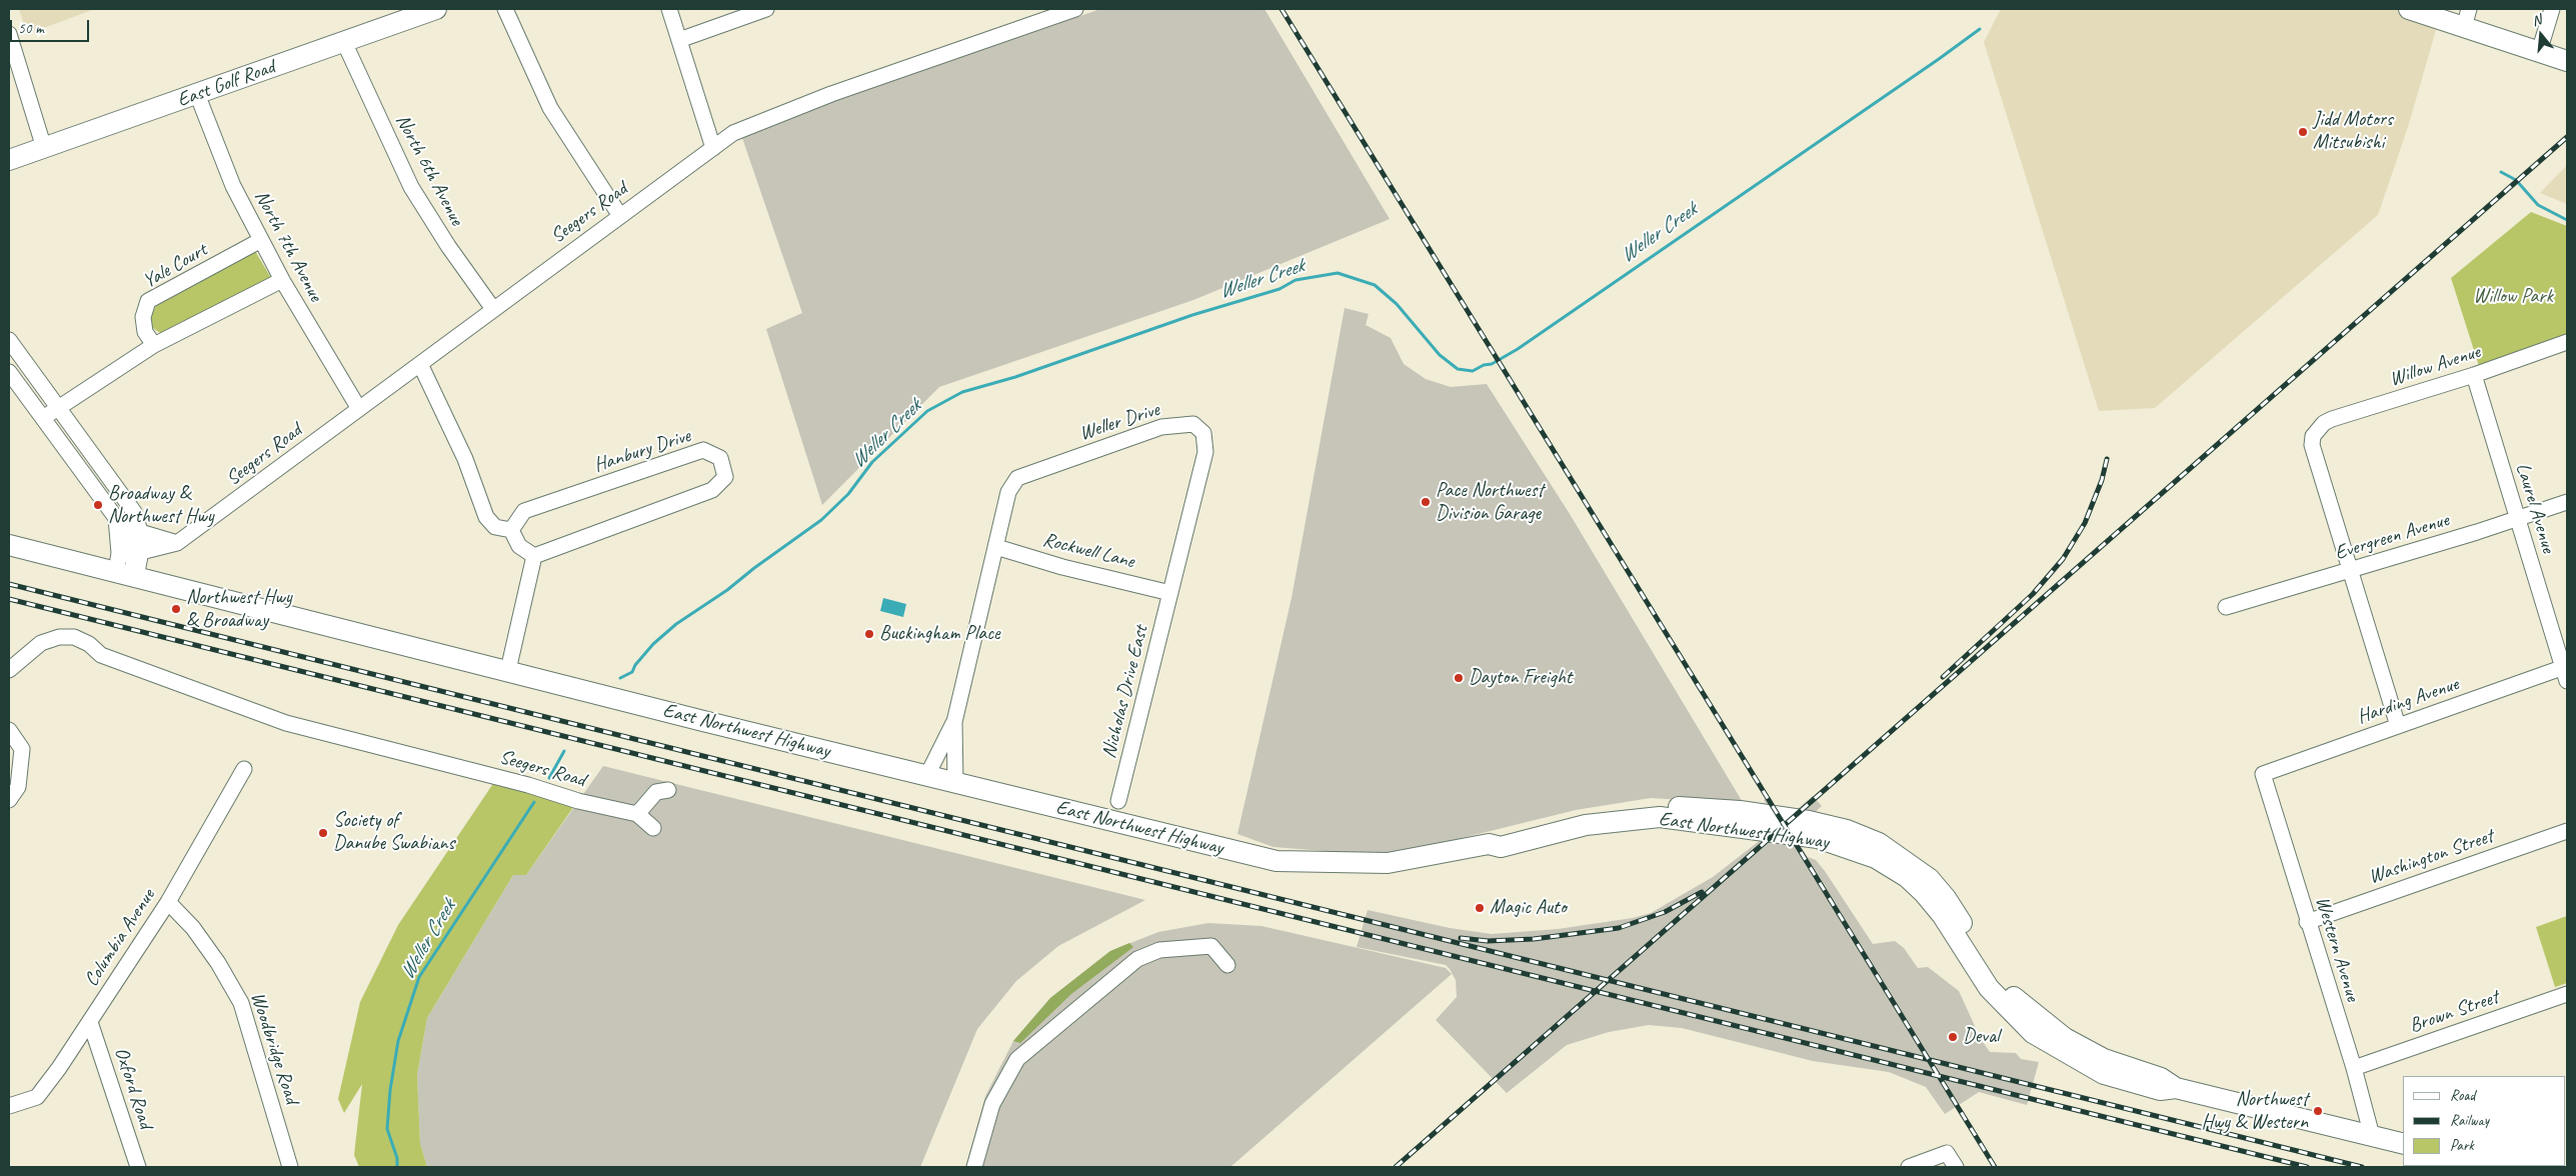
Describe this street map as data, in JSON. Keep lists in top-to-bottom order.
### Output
{
  "streets": {
    "main road": ["East Golf Road", "East Northwest Highway"],
    "street": [
      "North 6th Avenue",
      "Seegers Road",
      "North 7th Avenue",
      "Yale Court",
      "Willow Avenue",
      "Weller Drive",
      "Hanbury Drive",
      "Laurel Avenue",
      "Evergreen Avenue",
      "Rockwell Lane",
      "Nicholas Drive East",
      "Harding Avenue",
      "Washington Street",
      "Columbia Avenue",
      "Western Avenue",
      "Brown Street",
      "Woodbridge Road",
      "Oxford Road"
    ]
  },
  "crossings": [
    ["East Golf Road", "North 6th Avenue"],
    ["East Golf Road", "North 7th Avenue"],
    ["North 6th Avenue", "Seegers Road"],
    ["Seegers Road", "North 7th Avenue"],
    ["North 7th Avenue", "Yale Court"],
    ["Willow Avenue", "Laurel Avenue"],
    ["Willow Avenue", "Evergreen Avenue"],
    ["Weller Drive", "Rockwell Lane"],
    ["Weller Drive", "Nicholas Drive East"],
    ["Laurel Avenue", "Evergreen Avenue"],
    ["Laurel Avenue", "Harding Avenue"],
    ["Rockwell Lane", "Nicholas Drive East"],
    ["Harding Avenue", "Western Avenue"],
    ["East Northwest Highway", "Western Avenue"],
    ["Washington Street", "Western Avenue"],
    ["Columbia Avenue", "Woodbridge Road"],
    ["Columbia Avenue", "Oxford Road"],
    ["Western Avenue", "Brown Street"]
  ],
  "water": ["Weller Creek"],
  "parks": ["Willow Park"],
  "places": [
    "Jidd Motors Mitsubishi",
    "Pace Northwest Division Garage",
    "Broadway & Northwest Hwy",
    "Northwest Hwy & Broadway",
    "Buckingham Place",
    "Dayton Freight",
    "Society of Danube Swabians",
    "Magic Auto",
    "Deval",
    "Northwest Hwy & Western"
  ],
  "legend": ["Road", "Railway", "Park"],
  "scale_bar": "50 m",
  "north": "top"
}
